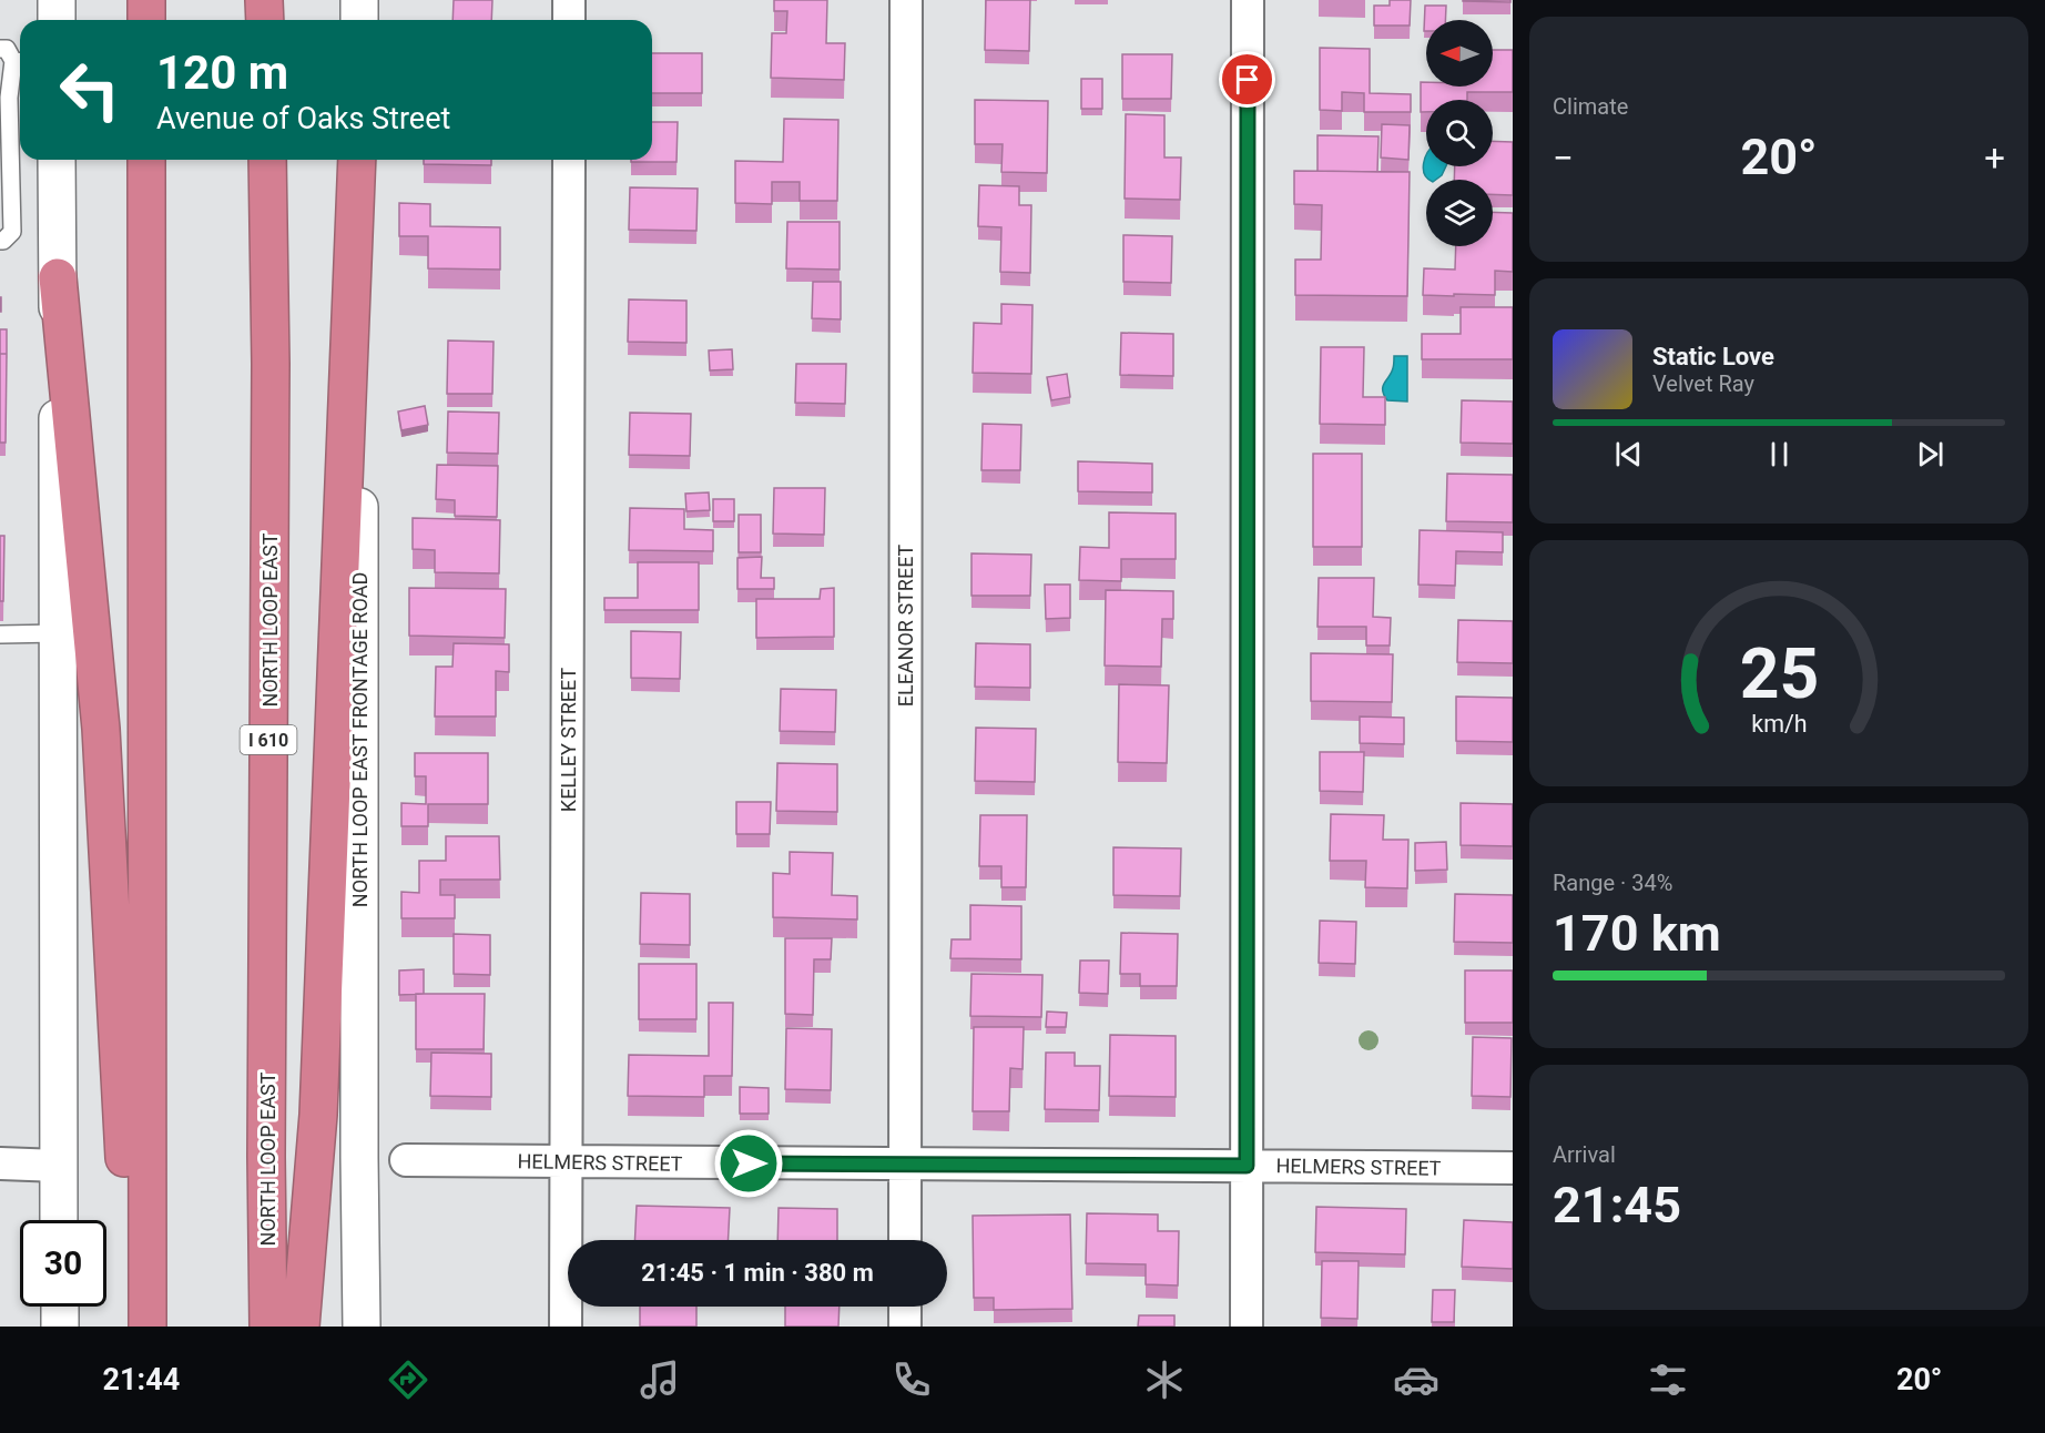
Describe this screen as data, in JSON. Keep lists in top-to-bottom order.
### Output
{
  "streets": {
    "highway": ["NORTH LOOP EAST", "I 610"],
    "main road": ["NORTH LOOP EAST FRONTAGE ROAD"],
    "street": ["ELEANOR STREET", "KELLEY STREET", "HELMERS STREET"]
  },
  "crossings": [
    ["ELEANOR STREET", "HELMERS STREET"],
    ["KELLEY STREET", "HELMERS STREET"]
  ],
  "north": "left",
  "page": {
    "tile": [
      "Climate",
      ["Range · 34%", "170 km"],
      ["Arrival", "21:45"]
    ],
    "turn": ["120 m", "Avenue of Oaks Street"],
    "heat": ["−", "20°", "+"],
    "song": ["Static Love", "Velvet Ray"],
    "limit": "30",
    "trip": "21:45 · 1 min · 380 m",
    "tabs": ["21:44", "20°"],
    "gauge": ["25", "km/h"]
  }
}
